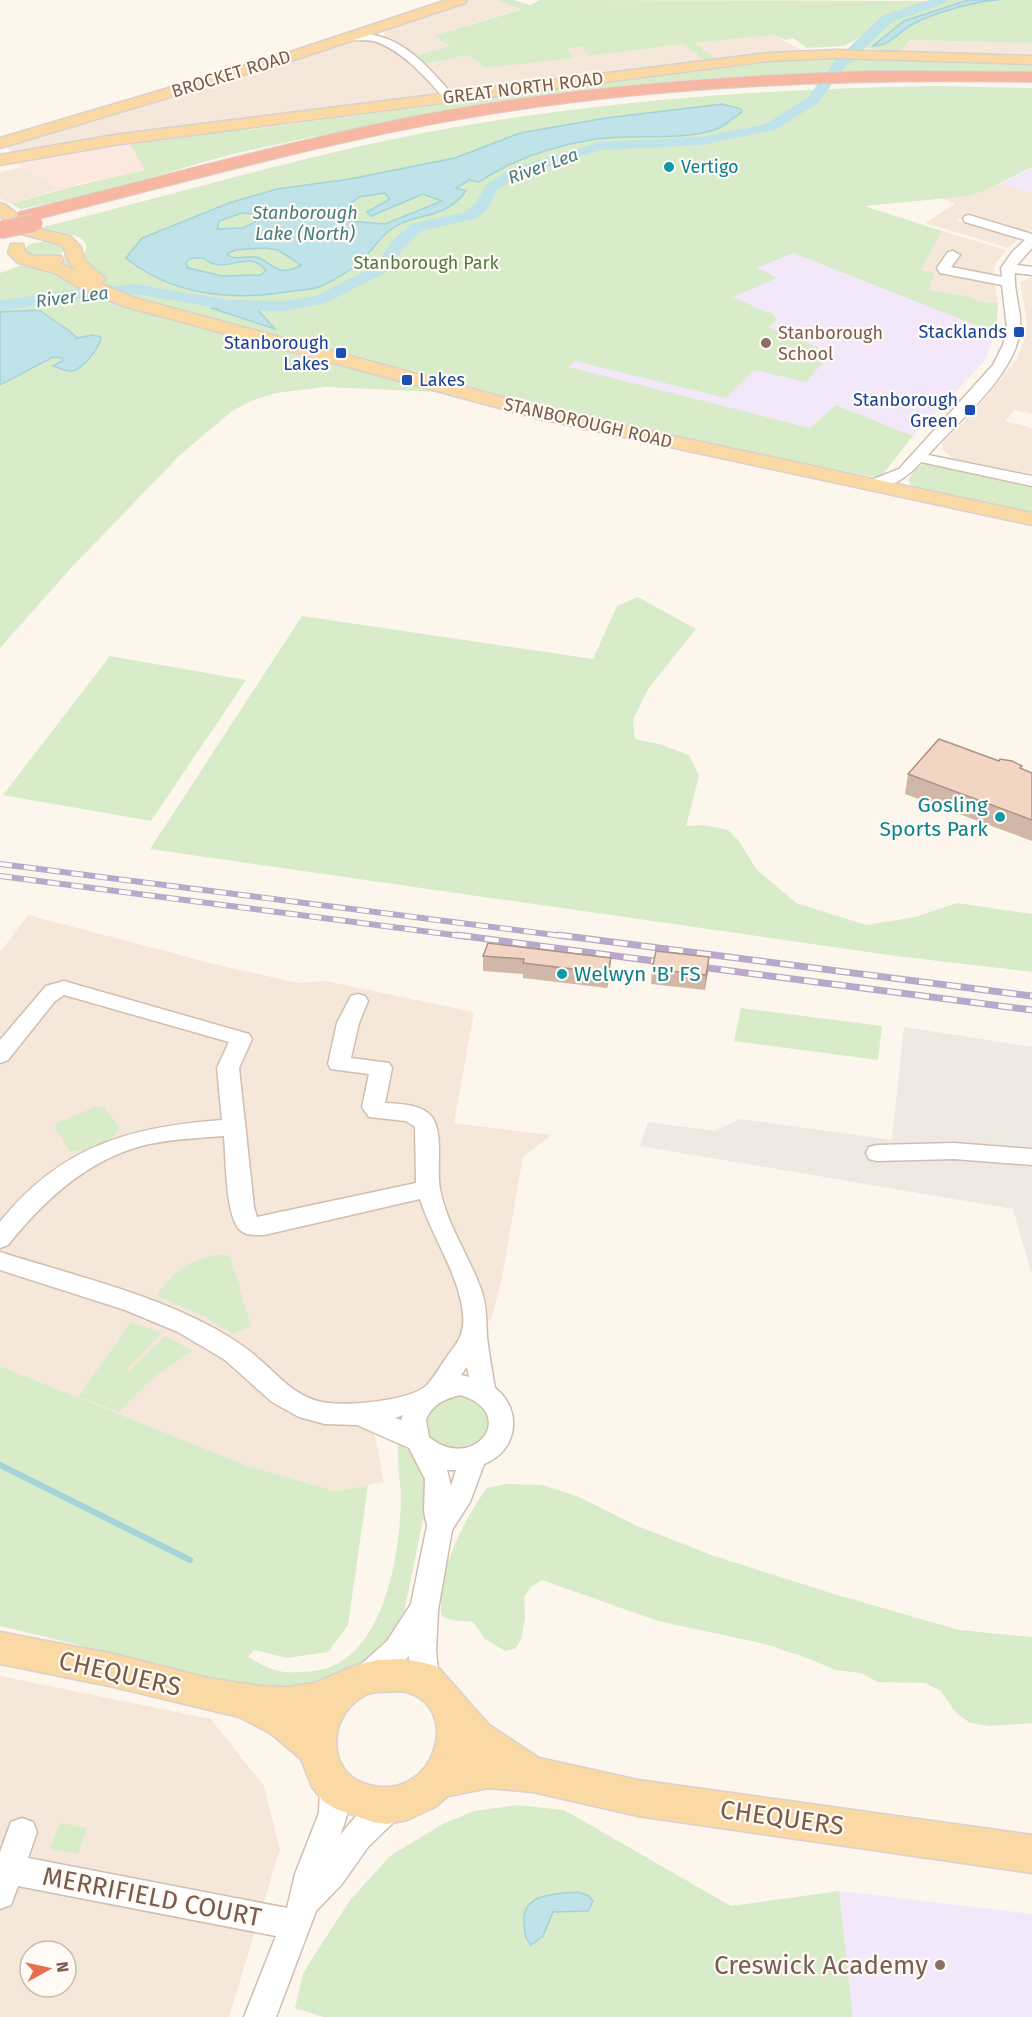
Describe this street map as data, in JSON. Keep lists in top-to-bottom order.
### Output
{
  "streets": {
    "main road": [
      "BROCKET ROAD",
      "GREAT NORTH ROAD",
      "STANBOROUGH ROAD",
      "CHEQUERS"
    ],
    "street": ["MERRIFIELD COURT"]
  },
  "water": ["River Lea", "Stanborough Lake (North)"],
  "parks": ["Stanborough Park"],
  "places": {
    "other": [
      "Vertigo",
      "Stanborough School",
      "Gosling Sports Park",
      "Welwyn 'B' FS",
      "Creswick Academy"
    ],
    "transit": [
      "Stacklands",
      "Stanborough Lakes",
      "Lakes",
      "Stanborough Green"
    ]
  },
  "north": "right"
}
